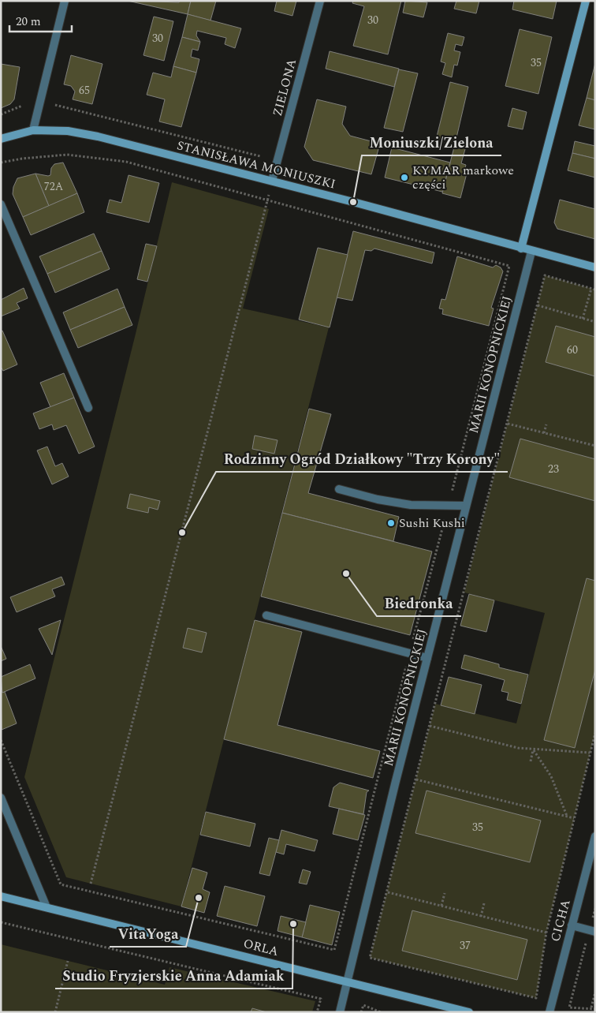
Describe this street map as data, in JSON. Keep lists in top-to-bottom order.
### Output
{
  "streets": {
    "street": [
      "ZIELONA",
      "STANISŁAWA MONIUSZKI",
      "MARII KONOPNICKIEJ",
      "CICHA",
      "ORLA"
    ]
  },
  "crossings": [
    ["ZIELONA", "STANISŁAWA MONIUSZKI"],
    ["STANISŁAWA MONIUSZKI", "MARII KONOPNICKIEJ"],
    ["MARII KONOPNICKIEJ", "ORLA"]
  ],
  "places": [
    "KYMAR markowe części",
    "Moniuszki/Zielona",
    "Sushi Kushi",
    "Rodzinny Ogród Działkowy \"Trzy Korony\"",
    "Biedronka",
    "VitaYoga",
    "Studio Fryzjerskie Anna Adamiak"
  ],
  "house_numbers": [
    "30",
    "30",
    "35",
    "65",
    "72A",
    "60",
    "23",
    "35",
    "37"
  ],
  "scale_bar": "20 m"
}
